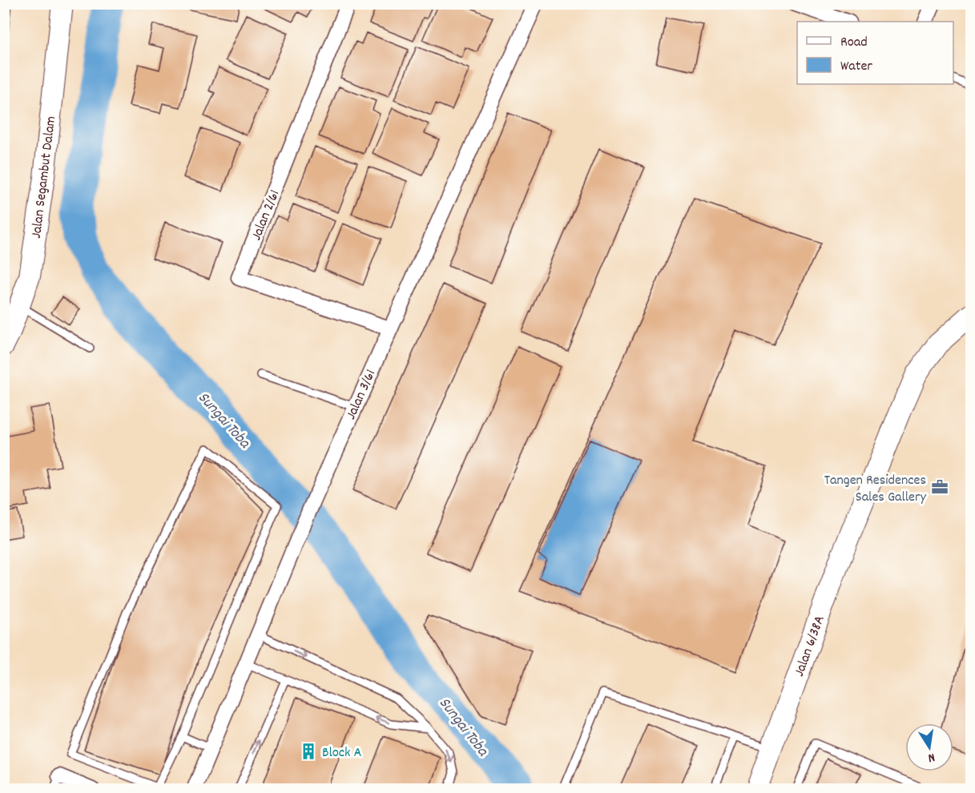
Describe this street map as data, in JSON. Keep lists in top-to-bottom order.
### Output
{
  "streets": {
    "street": [
      "Jalan Segambut Dalam",
      "Jalan 2/61",
      "Jalan 3/61",
      "Jalan 6/38A"
    ]
  },
  "crossings": [
    ["Jalan 2/61", "Jalan 3/61"]
  ],
  "water": ["Sungai Toba"],
  "places": {
    "office": ["Tangen Residences Sales Gallery"],
    "building": ["Block A"]
  },
  "legend": ["Road", "Water"],
  "north": "bottom"
}
